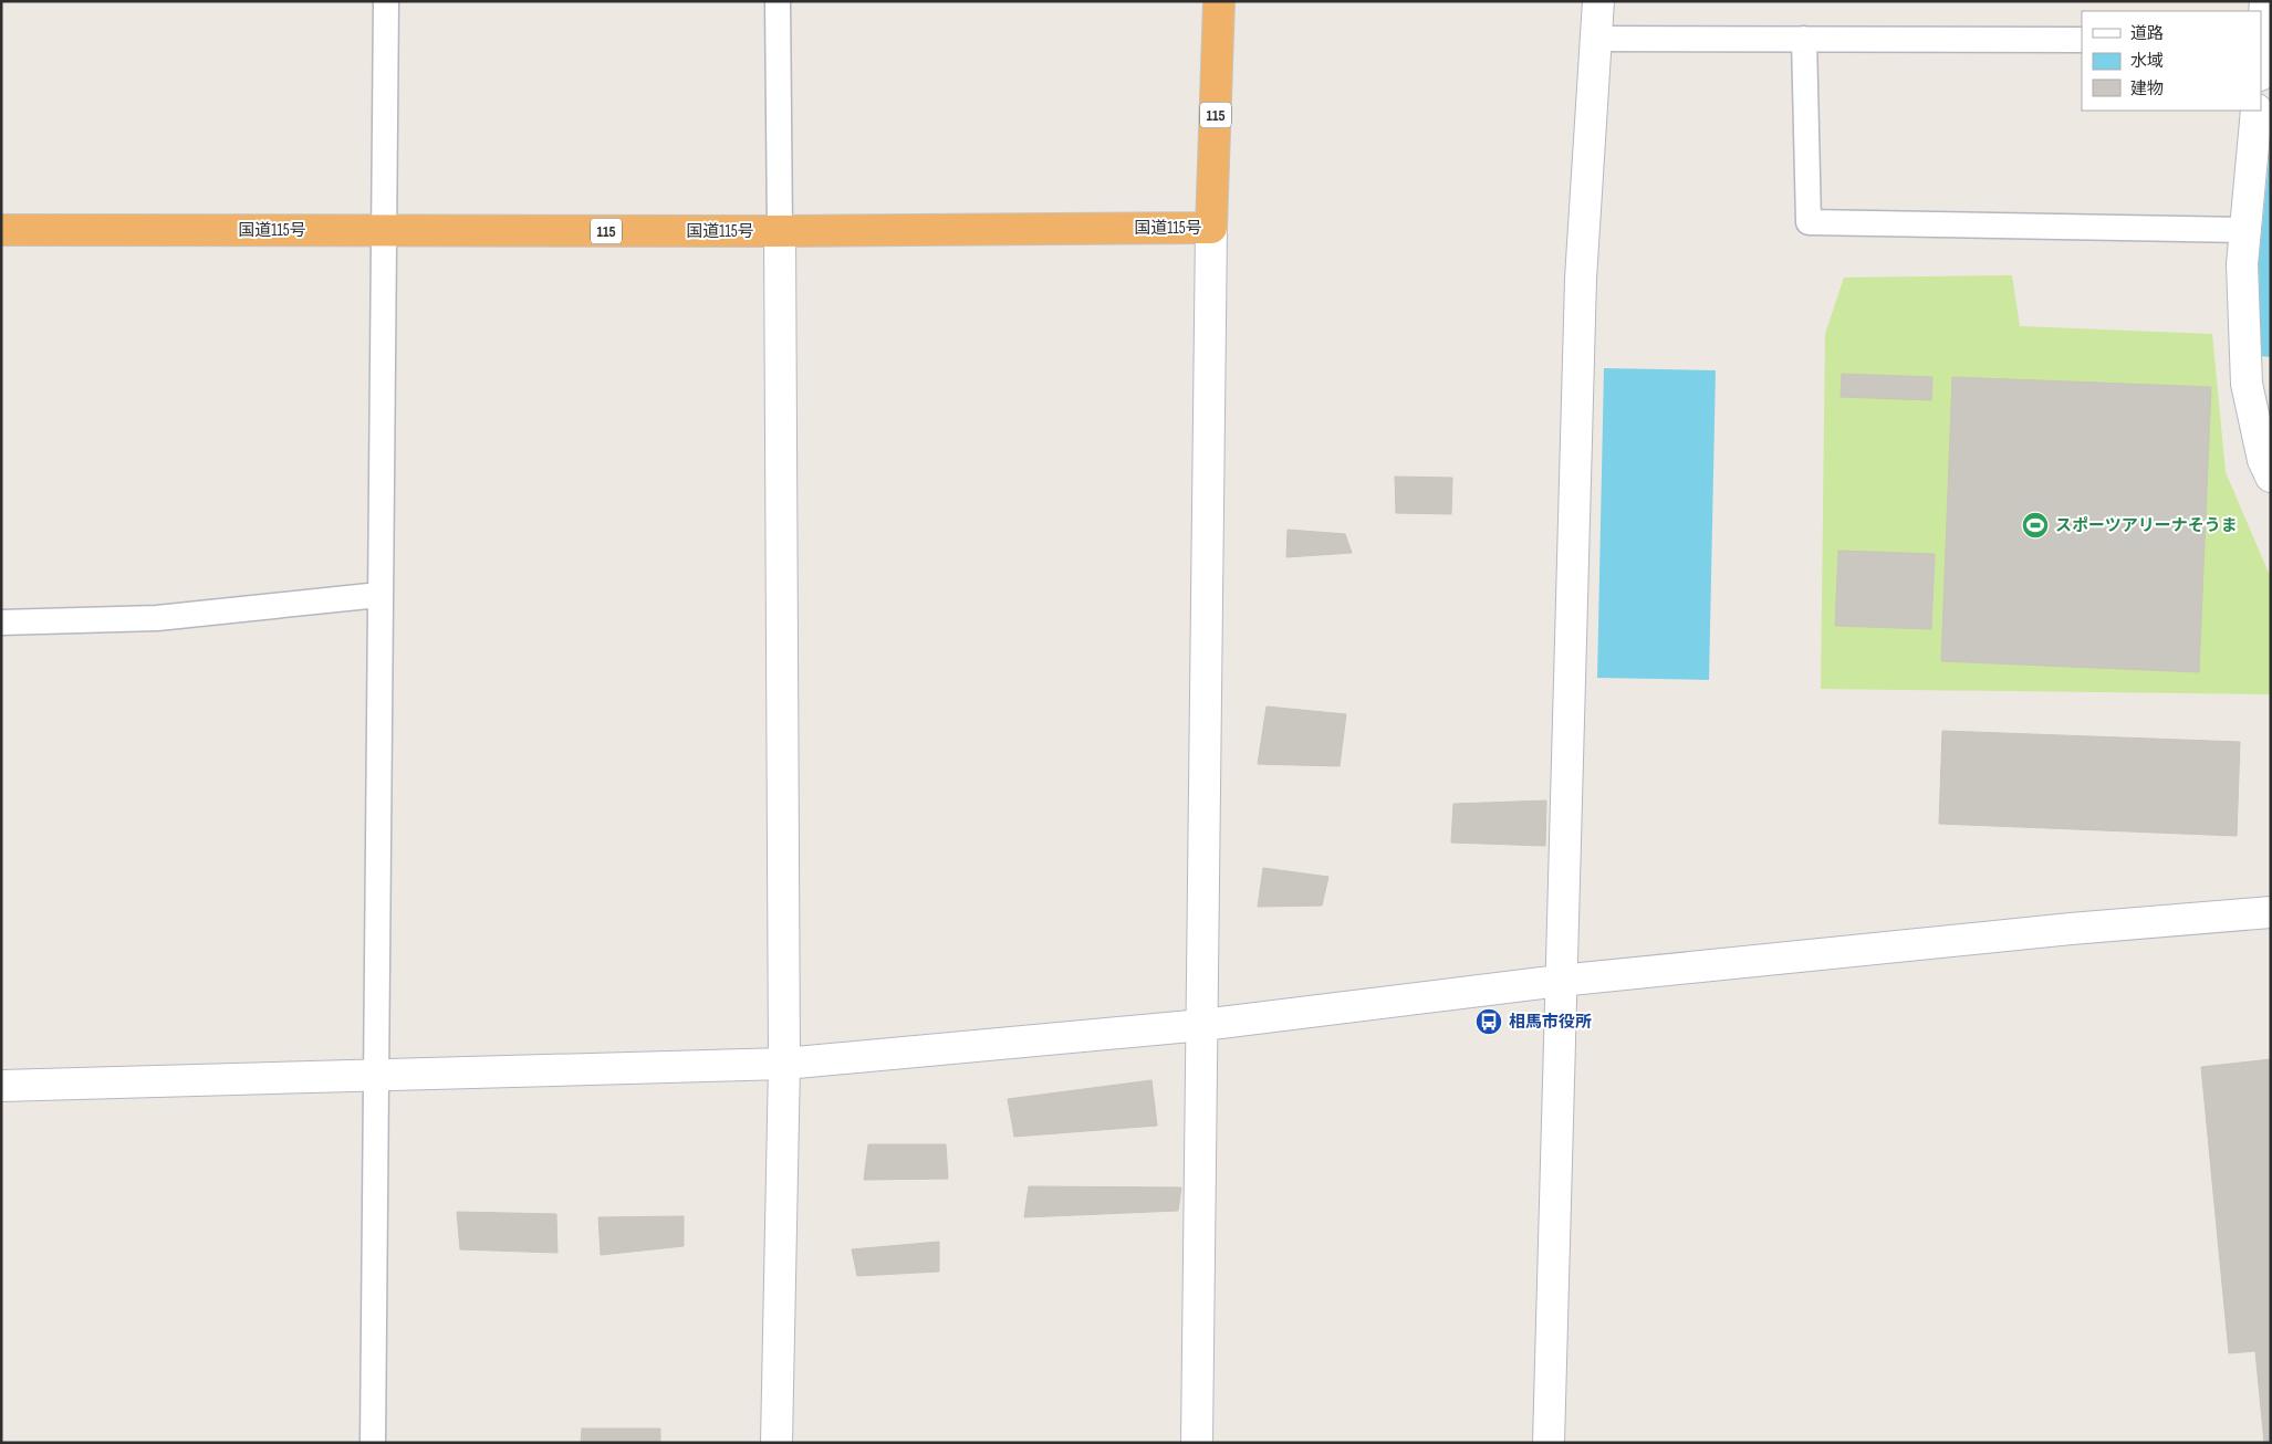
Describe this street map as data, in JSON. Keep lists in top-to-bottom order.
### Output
{
  "streets": {
    "highway": ["115", "国道115号"]
  },
  "places": {
    "sports": ["スポーツアリーナそうま"],
    "bus stop": ["相馬市役所"]
  },
  "legend": ["道路", "水域", "建物"]
}
